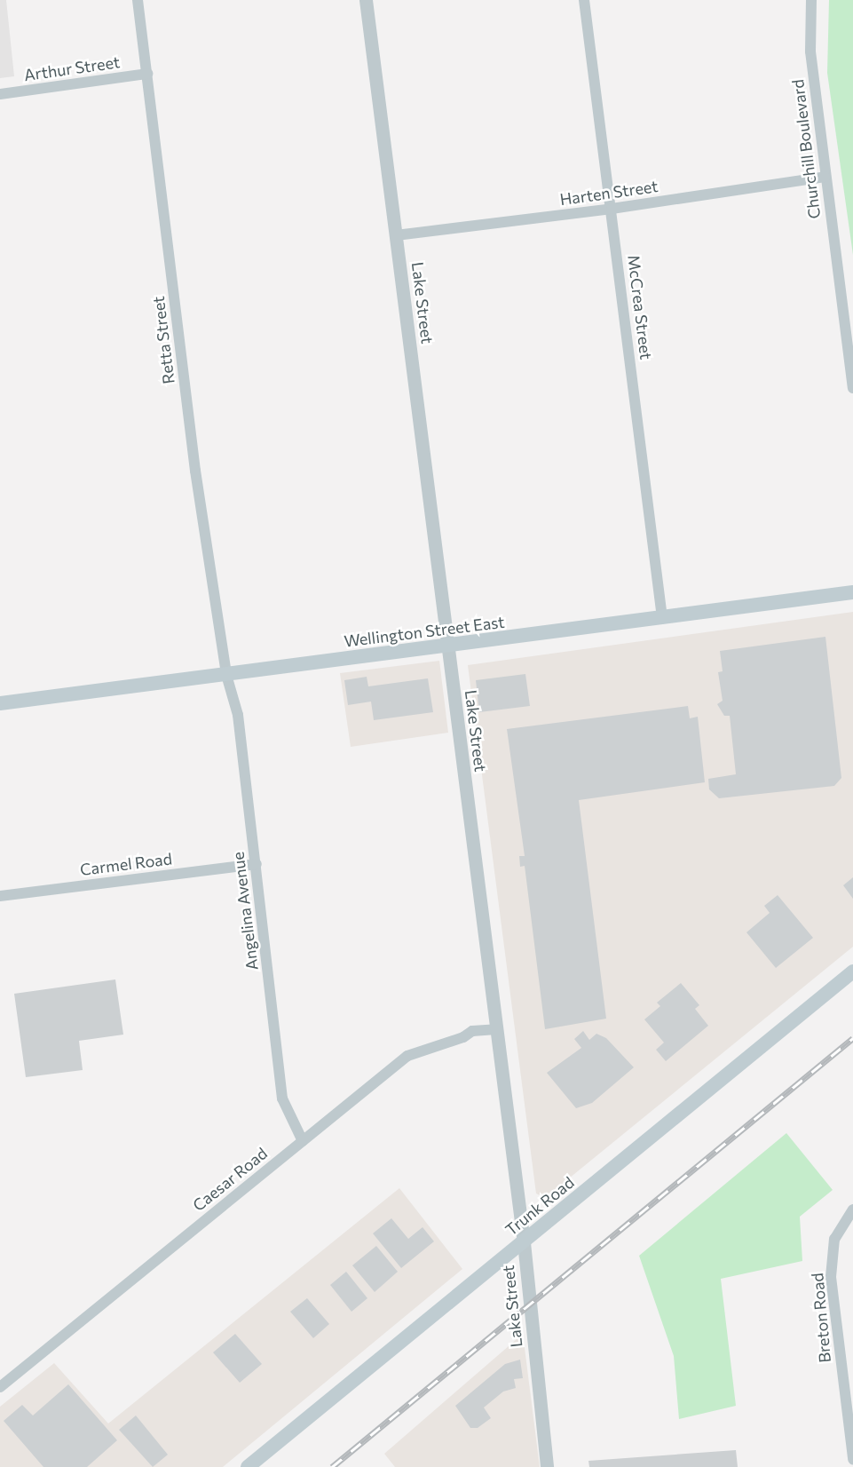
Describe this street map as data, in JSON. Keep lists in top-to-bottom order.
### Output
{
  "streets": {
    "main road": ["Wellington Street East", "Trunk Road"],
    "street": [
      "Arthur Street",
      "Churchill Boulevard",
      "Harten Street",
      "Lake Street",
      "McCrea Street",
      "Retta Street",
      "Carmel Road",
      "Angelina Avenue",
      "Caesar Road",
      "Breton Road"
    ]
  },
  "crossings": [
    ["Arthur Street", "Retta Street"],
    ["Churchill Boulevard", "Harten Street"],
    ["Harten Street", "Lake Street"],
    ["Harten Street", "McCrea Street"],
    ["Lake Street", "Wellington Street East"],
    ["Lake Street", "Caesar Road"],
    ["Lake Street", "Trunk Road"],
    ["McCrea Street", "Wellington Street East"],
    ["Retta Street", "Wellington Street East"],
    ["Retta Street", "Angelina Avenue"],
    ["Wellington Street East", "Angelina Avenue"],
    ["Carmel Road", "Angelina Avenue"],
    ["Angelina Avenue", "Caesar Road"]
  ]
}
